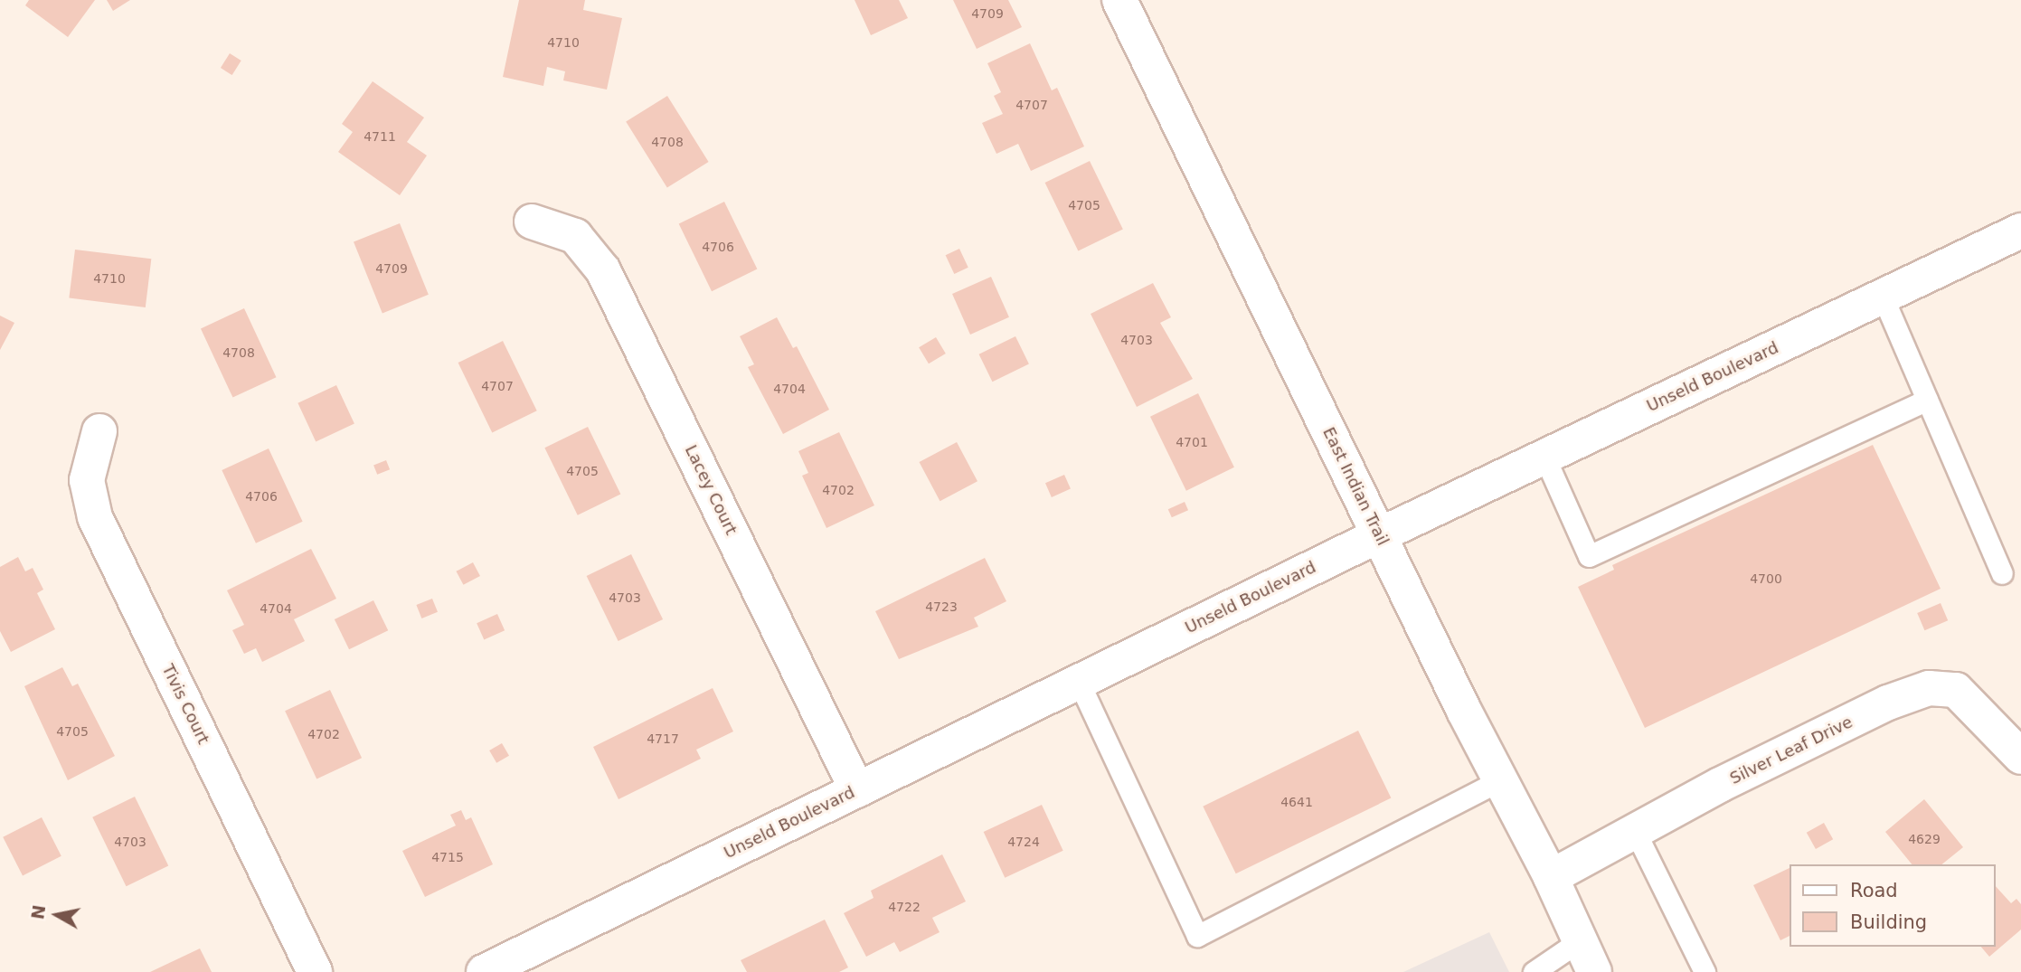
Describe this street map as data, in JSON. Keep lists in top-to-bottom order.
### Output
{
  "streets": {
    "street": [
      "Unseld Boulevard",
      "East Indian Trail",
      "Lacey Court",
      "Tivis Court",
      "Silver Leaf Drive"
    ]
  },
  "crossings": [
    ["Unseld Boulevard", "East Indian Trail"],
    ["Unseld Boulevard", "Lacey Court"],
    ["East Indian Trail", "Silver Leaf Drive"]
  ],
  "house_numbers": [
    "4709",
    "4710",
    "4707",
    "4711",
    "4708",
    "4705",
    "4706",
    "4709",
    "4710",
    "4703",
    "4708",
    "4707",
    "4704",
    "4701",
    "4705",
    "4702",
    "4706",
    "4700",
    "4703",
    "4723",
    "4704",
    "4705",
    "4702",
    "4717",
    "4641",
    "4629",
    "4703",
    "4724",
    "4715",
    "4722"
  ],
  "legend": ["Road", "Building"],
  "north": "left"
}
